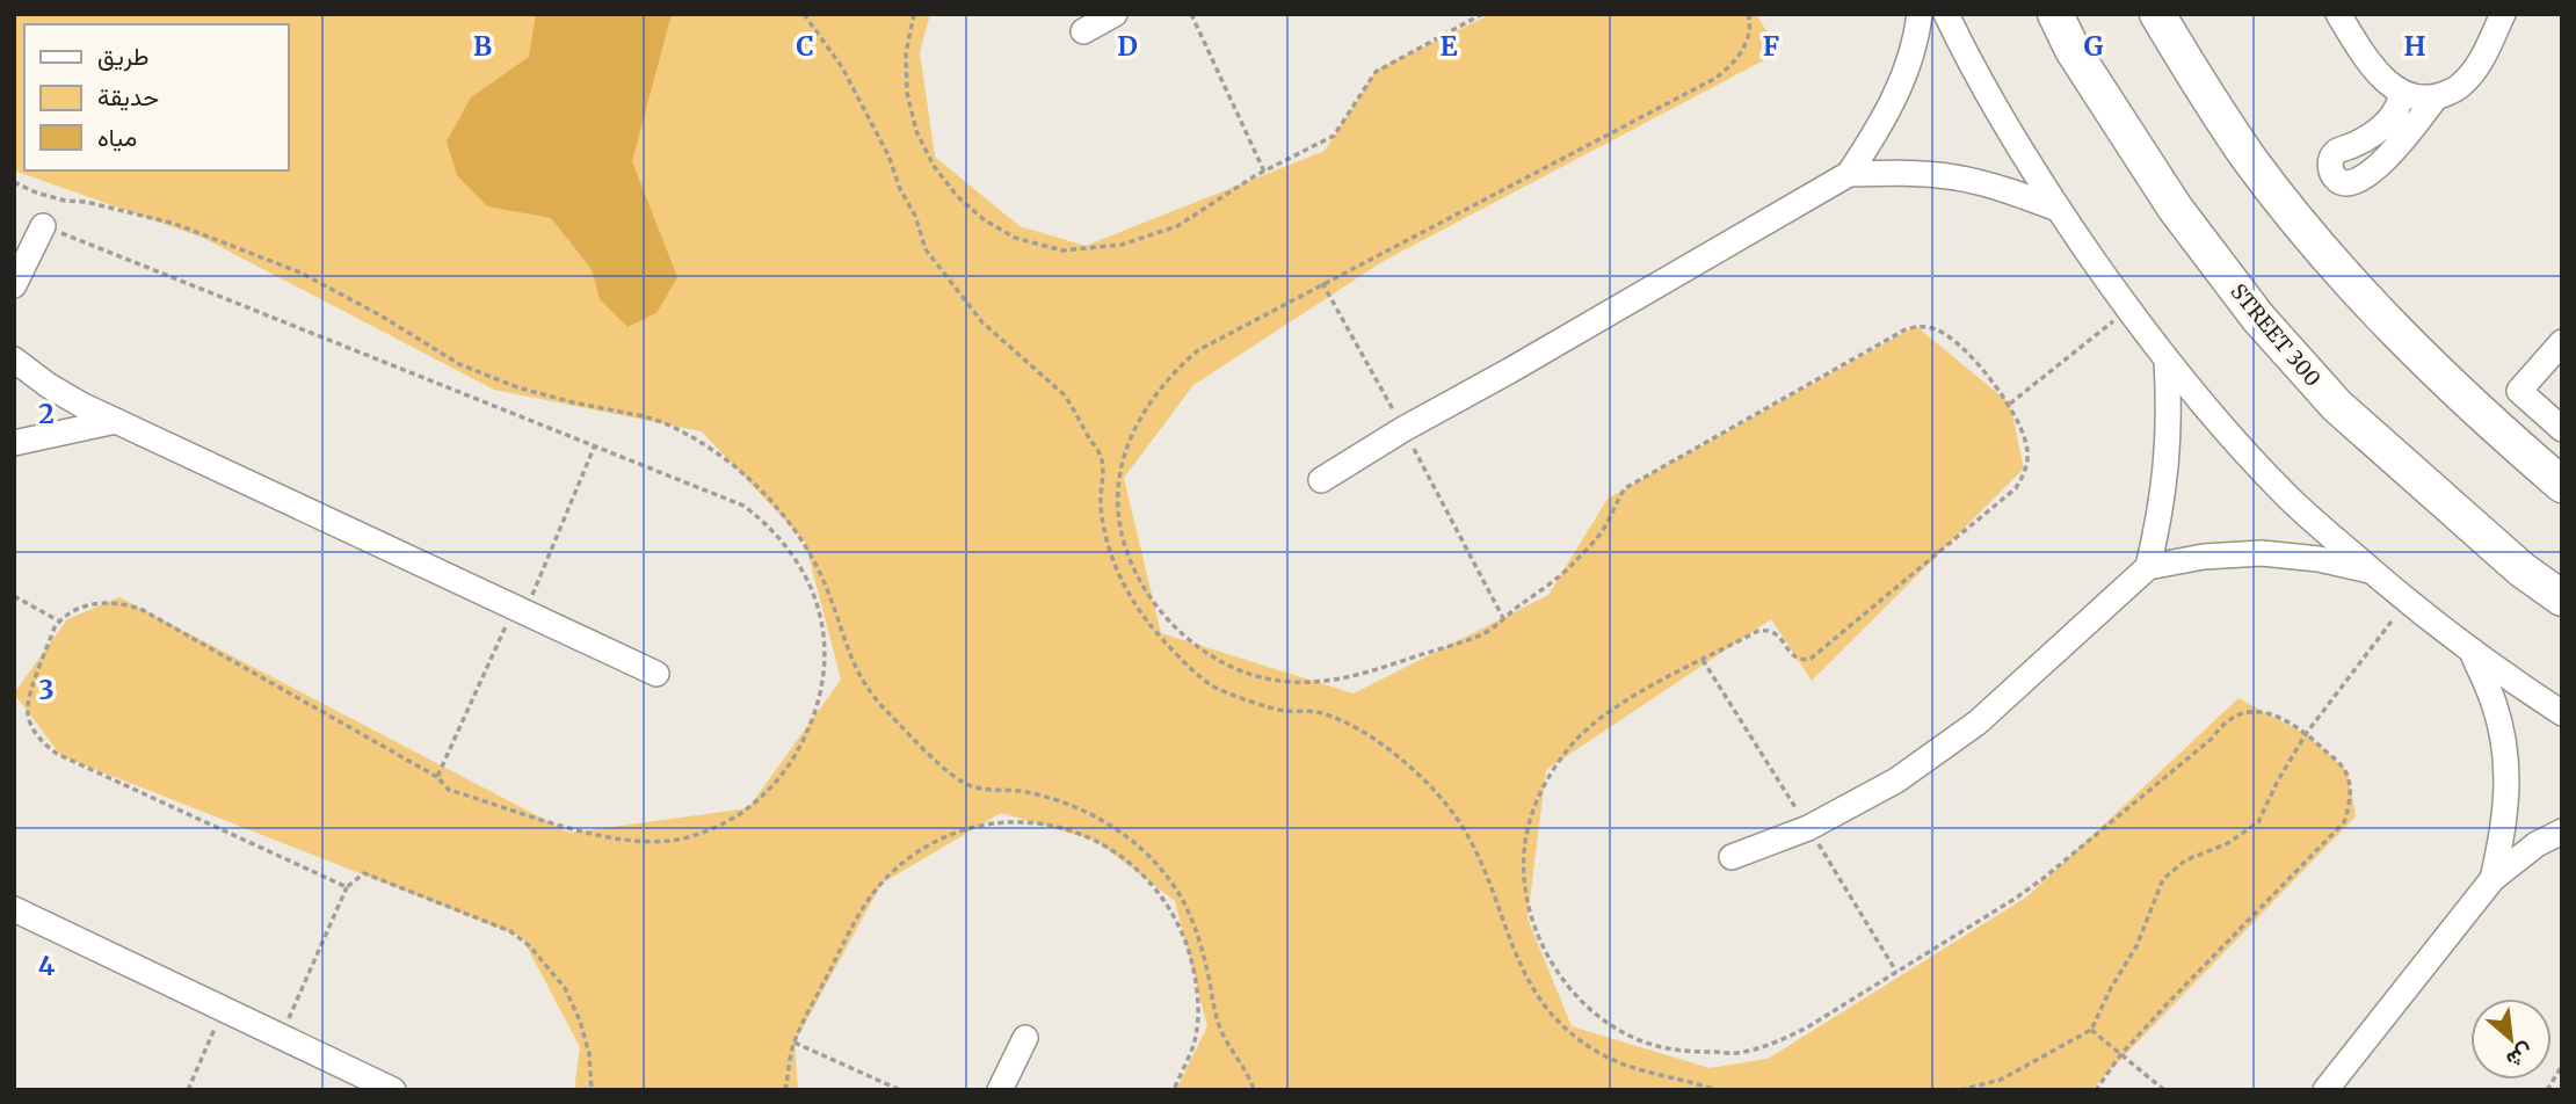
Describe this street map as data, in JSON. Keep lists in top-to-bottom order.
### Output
{
  "streets": {
    "street": ["STREET 300"]
  },
  "legend": ["طريق", "حديقة", "مياه"],
  "north": "bottom right",
  "grid": {
    "columns": [
      "B",
      "C",
      "D",
      "E",
      "F",
      "G",
      "H"
    ],
    "rows": ["2", "3", "4"]
  }
}
